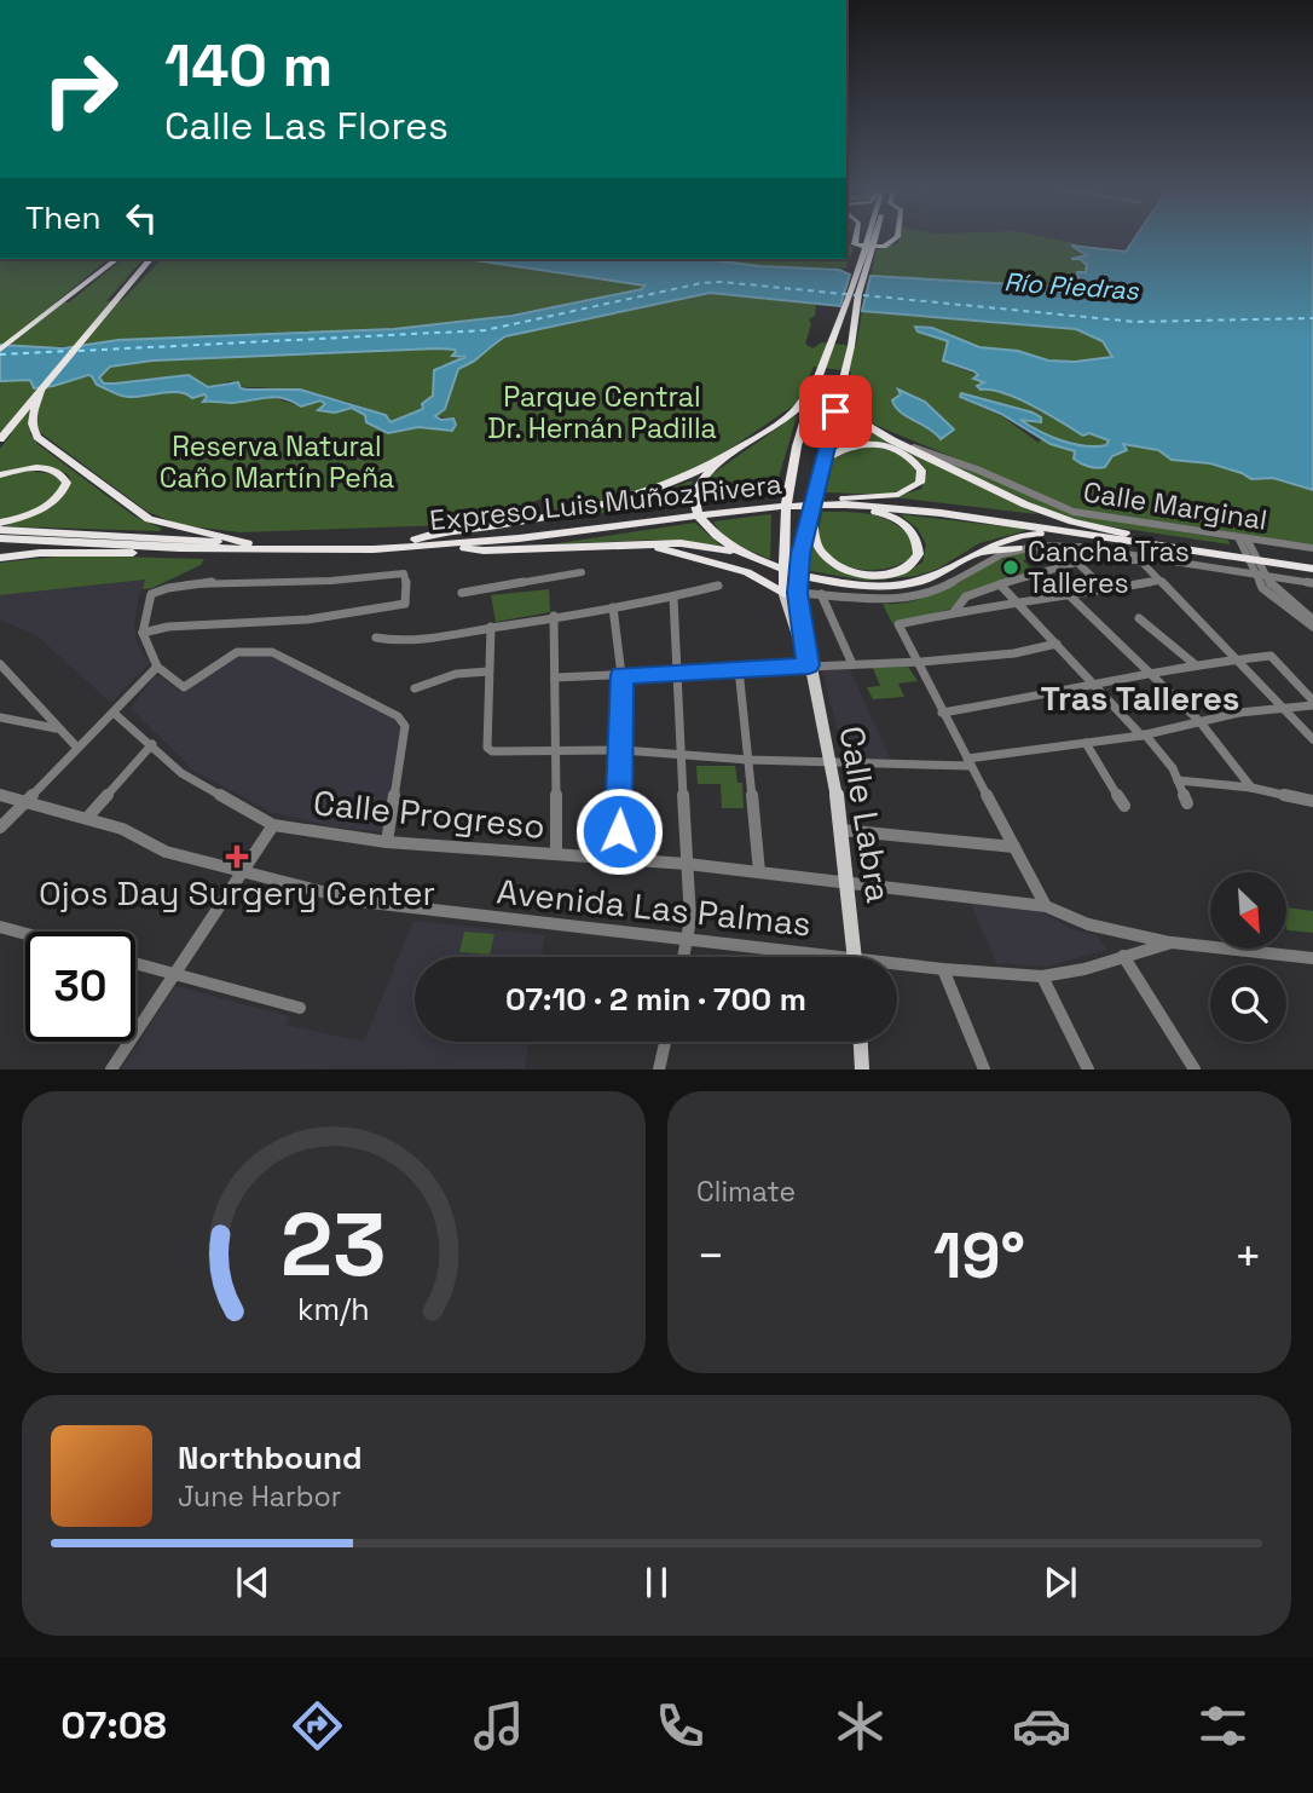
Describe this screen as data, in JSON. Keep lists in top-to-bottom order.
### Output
{
  "streets": {
    "highway": ["Expreso Luis Muñoz Rivera"],
    "main road": ["Calle Labra"],
    "street": ["Calle Marginal", "Calle Progreso", "Avenida Las Palmas"]
  },
  "crossings": [
    ["Calle Progreso", "Calle Labra"],
    ["Calle Progreso", "Avenida Las Palmas"]
  ],
  "districts": ["Tras Talleres"],
  "water": ["Río Piedras"],
  "parks": ["Parque Central Dr. Hernán Padilla", "Reserva Natural Caño Martín Peña"],
  "places": {
    "other": ["Cancha Tras Talleres"],
    "health": ["Ojos Day Surgery Center"]
  },
  "north": "bottom right",
  "page": {
    "turn": ["140 m", "Calle Las Flores"],
    "then": "Then",
    "limit": "30",
    "trip": "07:10 · 2 min · 700 m",
    "tile": "Climate",
    "heat": ["−", "19°", "+"],
    "song": ["Northbound", "June Harbor"],
    "tabs": "07:08",
    "gauge": ["23", "km/h"]
  }
}
